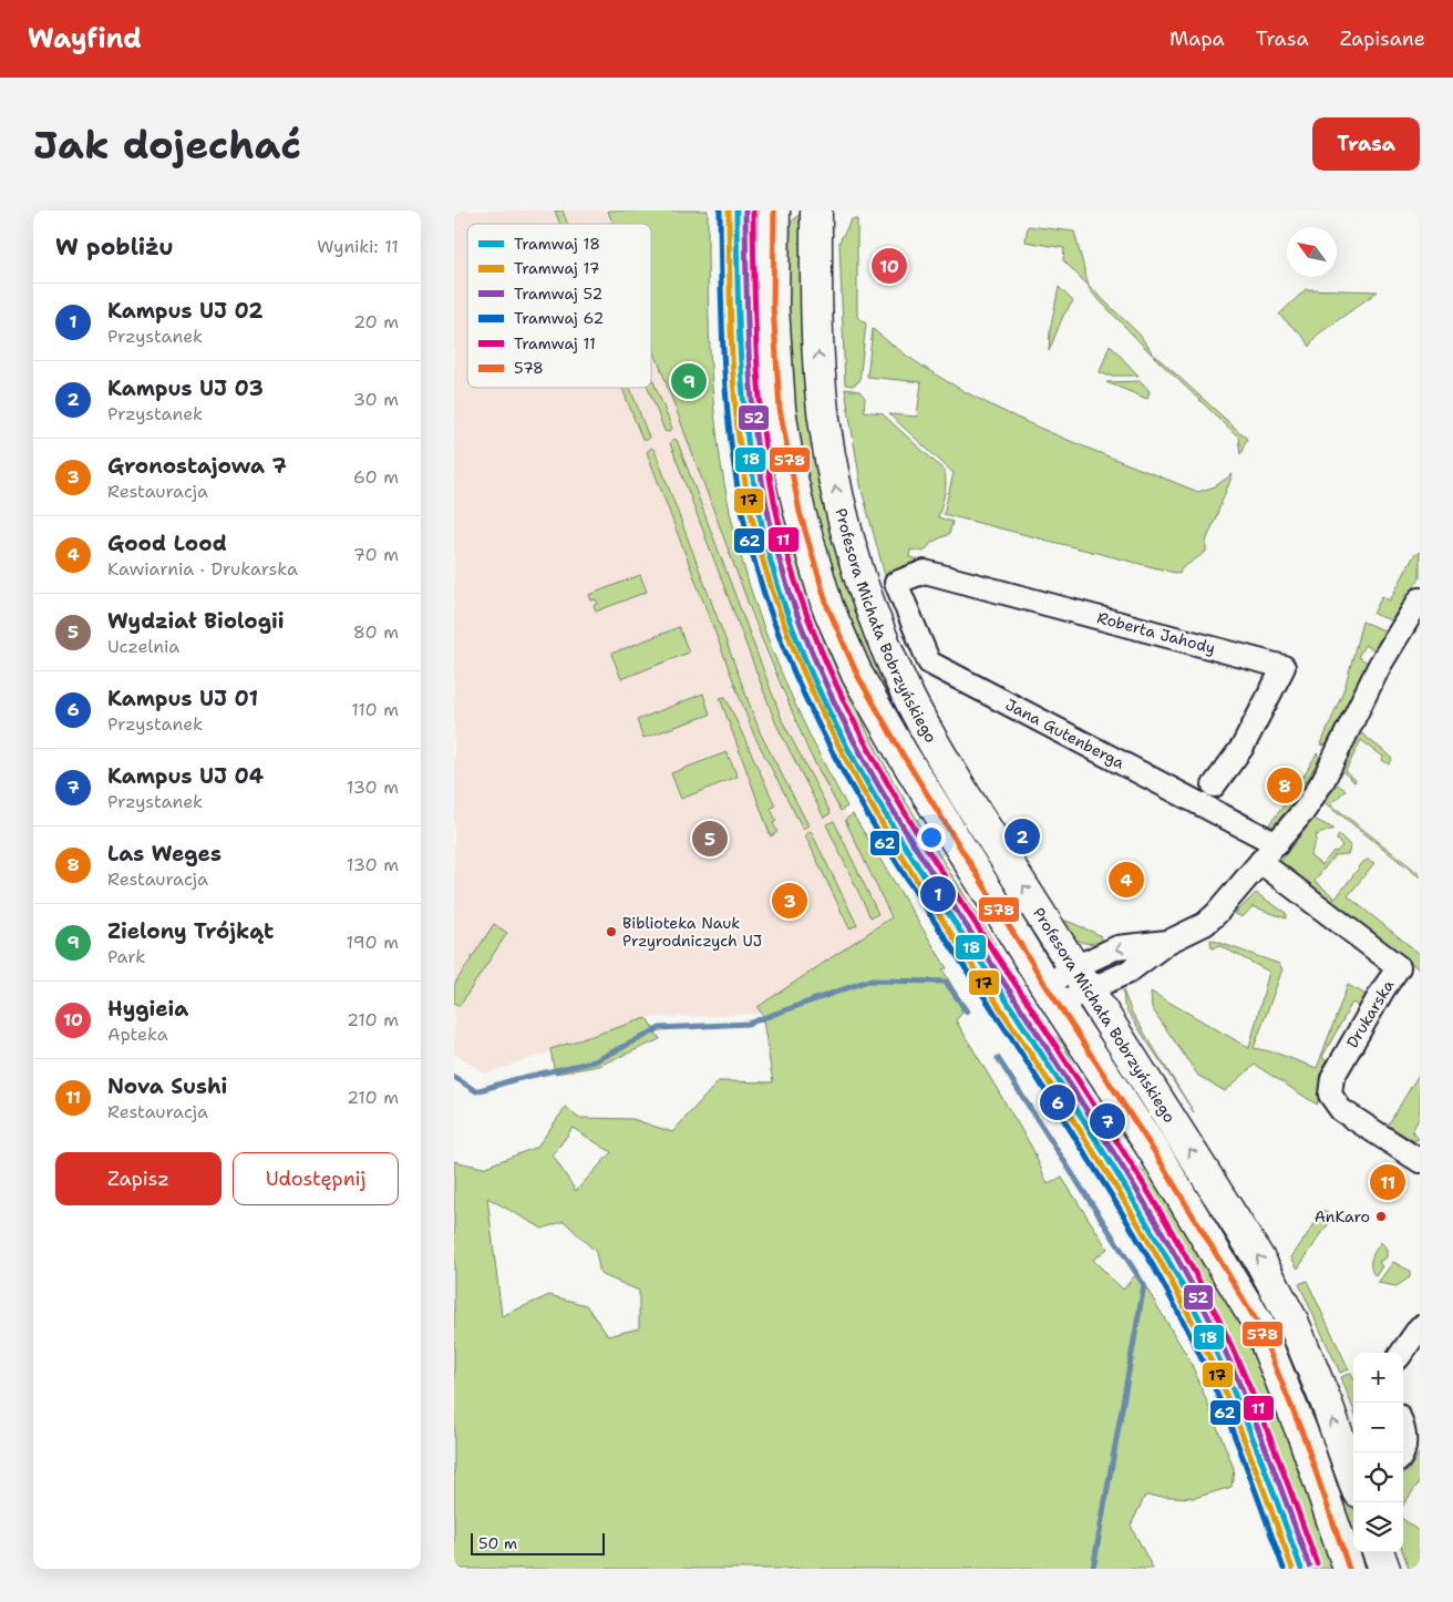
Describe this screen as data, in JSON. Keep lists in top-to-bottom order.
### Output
{
  "streets": {
    "main road": ["Profesora Michała Bobrzyńskiego"],
    "street": ["Roberta Jahody", "Jana Gutenberga", "Drukarska"]
  },
  "crossings": [
    ["Roberta Jahody", "Jana Gutenberga"]
  ],
  "places": ["Biblioteka Nauk Przyrodniczych UJ", "AnKaro"],
  "lines": [
    "tram line 18",
    "tram line 17",
    "tram line 52",
    "tram line 62",
    "tram line 11",
    "transit line 578"
  ],
  "legend": [
    "Tramwaj 18",
    "Tramwaj 17",
    "Tramwaj 52",
    "Tramwaj 62",
    "Tramwaj 11",
    "578"
  ],
  "scale_bar": "50 m",
  "north": "top left",
  "page": {
    "header": "Wayfind",
    "nav": ["Mapa", "Trasa", "Zapisane"],
    "buttons": [
      "Trasa",
      ["Zapisz", "Udostępnij"]
    ],
    "title": "Jak dojechać",
    "heading": ["W pobliżu", "Wyniki: 11"],
    "pins": [
      "10",
      "9",
      "8",
      "2",
      "5",
      "4",
      "1",
      "3",
      "6",
      "7",
      "11"
    ],
    "list": [
      {
        "mark": "1",
        "name": "Kampus UJ 02",
        "note": "Przystanek",
        "value": "20 m"
      },
      {
        "mark": "2",
        "name": "Kampus UJ 03",
        "note": "Przystanek",
        "value": "30 m"
      },
      {
        "mark": "3",
        "name": "Gronostajowa 7",
        "note": "Restauracja",
        "value": "60 m"
      },
      {
        "mark": "4",
        "name": "Good Lood",
        "note": "Kawiarnia · Drukarska",
        "value": "70 m"
      },
      {
        "mark": "5",
        "name": "Wydział Biologii",
        "note": "Uczelnia",
        "value": "80 m"
      },
      {
        "mark": "6",
        "name": "Kampus UJ 01",
        "note": "Przystanek",
        "value": "110 m"
      },
      {
        "mark": "7",
        "name": "Kampus UJ 04",
        "note": "Przystanek",
        "value": "130 m"
      },
      {
        "mark": "8",
        "name": "Las Weges",
        "note": "Restauracja",
        "value": "130 m"
      },
      {
        "mark": "9",
        "name": "Zielony Trójkąt",
        "note": "Park",
        "value": "190 m"
      },
      {
        "mark": "10",
        "name": "Hygieia",
        "note": "Apteka",
        "value": "210 m"
      },
      {
        "mark": "11",
        "name": "Nova Sushi",
        "note": "Restauracja",
        "value": "210 m"
      }
    ],
    "map_buttons": ["+", "−"],
    "scale": "50 m"
  }
}
